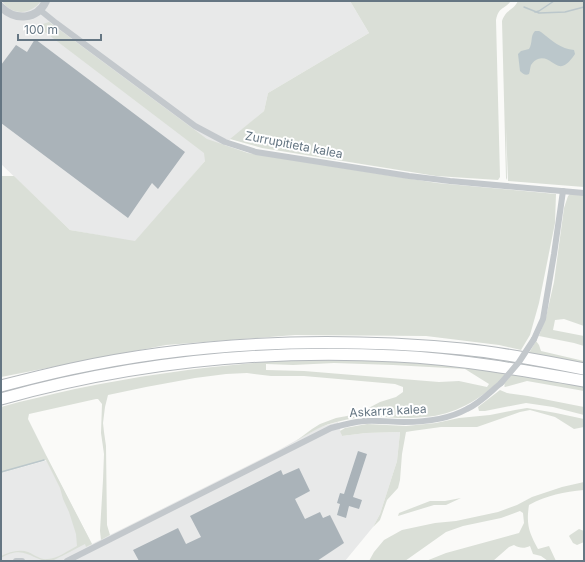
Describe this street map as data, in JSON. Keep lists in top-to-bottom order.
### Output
{
  "streets": {
    "street": ["Zurrupitieta kalea", "Askarra kalea"]
  },
  "crossings": [
    ["Zurrupitieta kalea", "Askarra kalea"]
  ],
  "scale_bar": "100 m"
}
